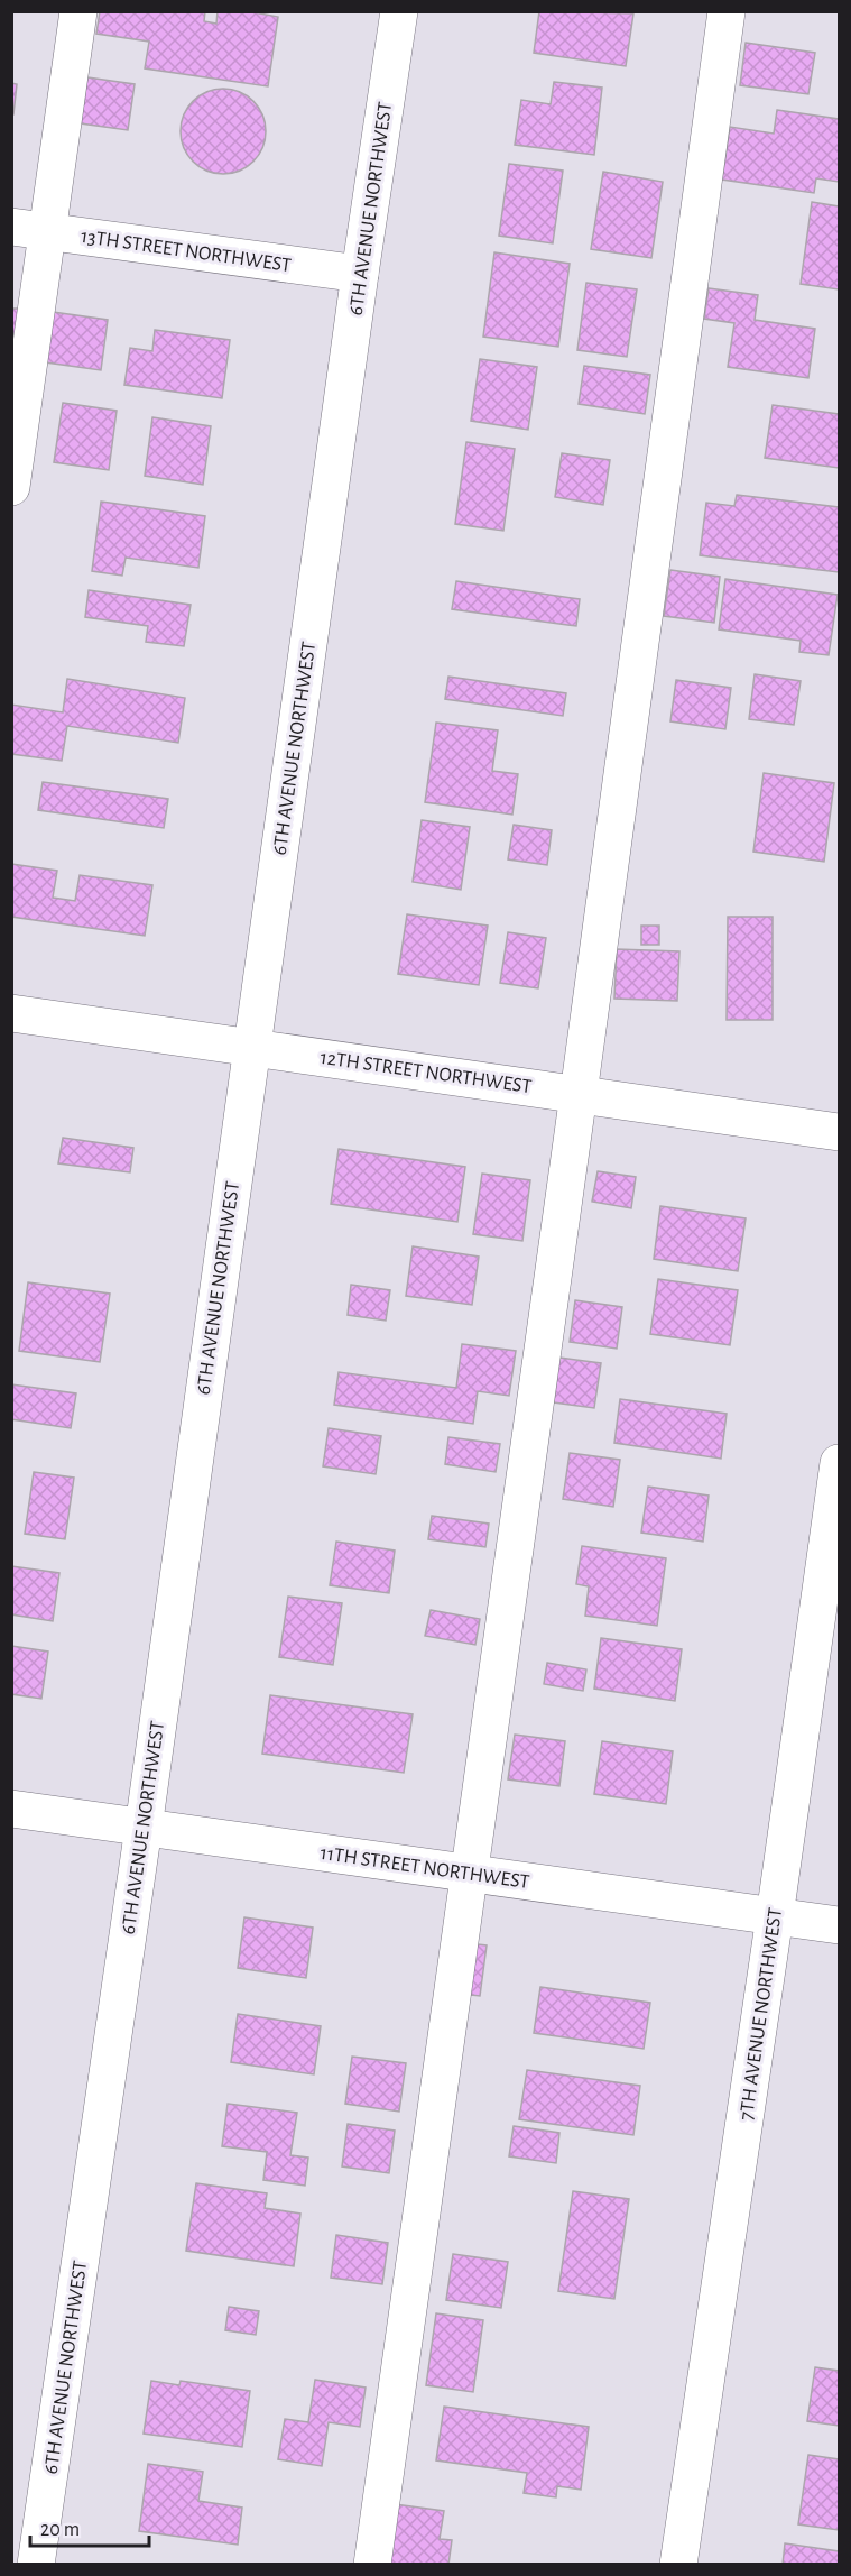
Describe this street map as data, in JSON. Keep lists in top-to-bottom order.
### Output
{
  "streets": {
    "street": [
      "6TH AVENUE NORTHWEST",
      "13TH STREET NORTHWEST",
      "12TH STREET NORTHWEST",
      "11TH STREET NORTHWEST",
      "7TH AVENUE NORTHWEST"
    ]
  },
  "crossings": [
    ["6TH AVENUE NORTHWEST", "13TH STREET NORTHWEST"],
    ["6TH AVENUE NORTHWEST", "12TH STREET NORTHWEST"],
    ["6TH AVENUE NORTHWEST", "11TH STREET NORTHWEST"],
    ["11TH STREET NORTHWEST", "7TH AVENUE NORTHWEST"]
  ],
  "scale_bar": "20 m"
}
